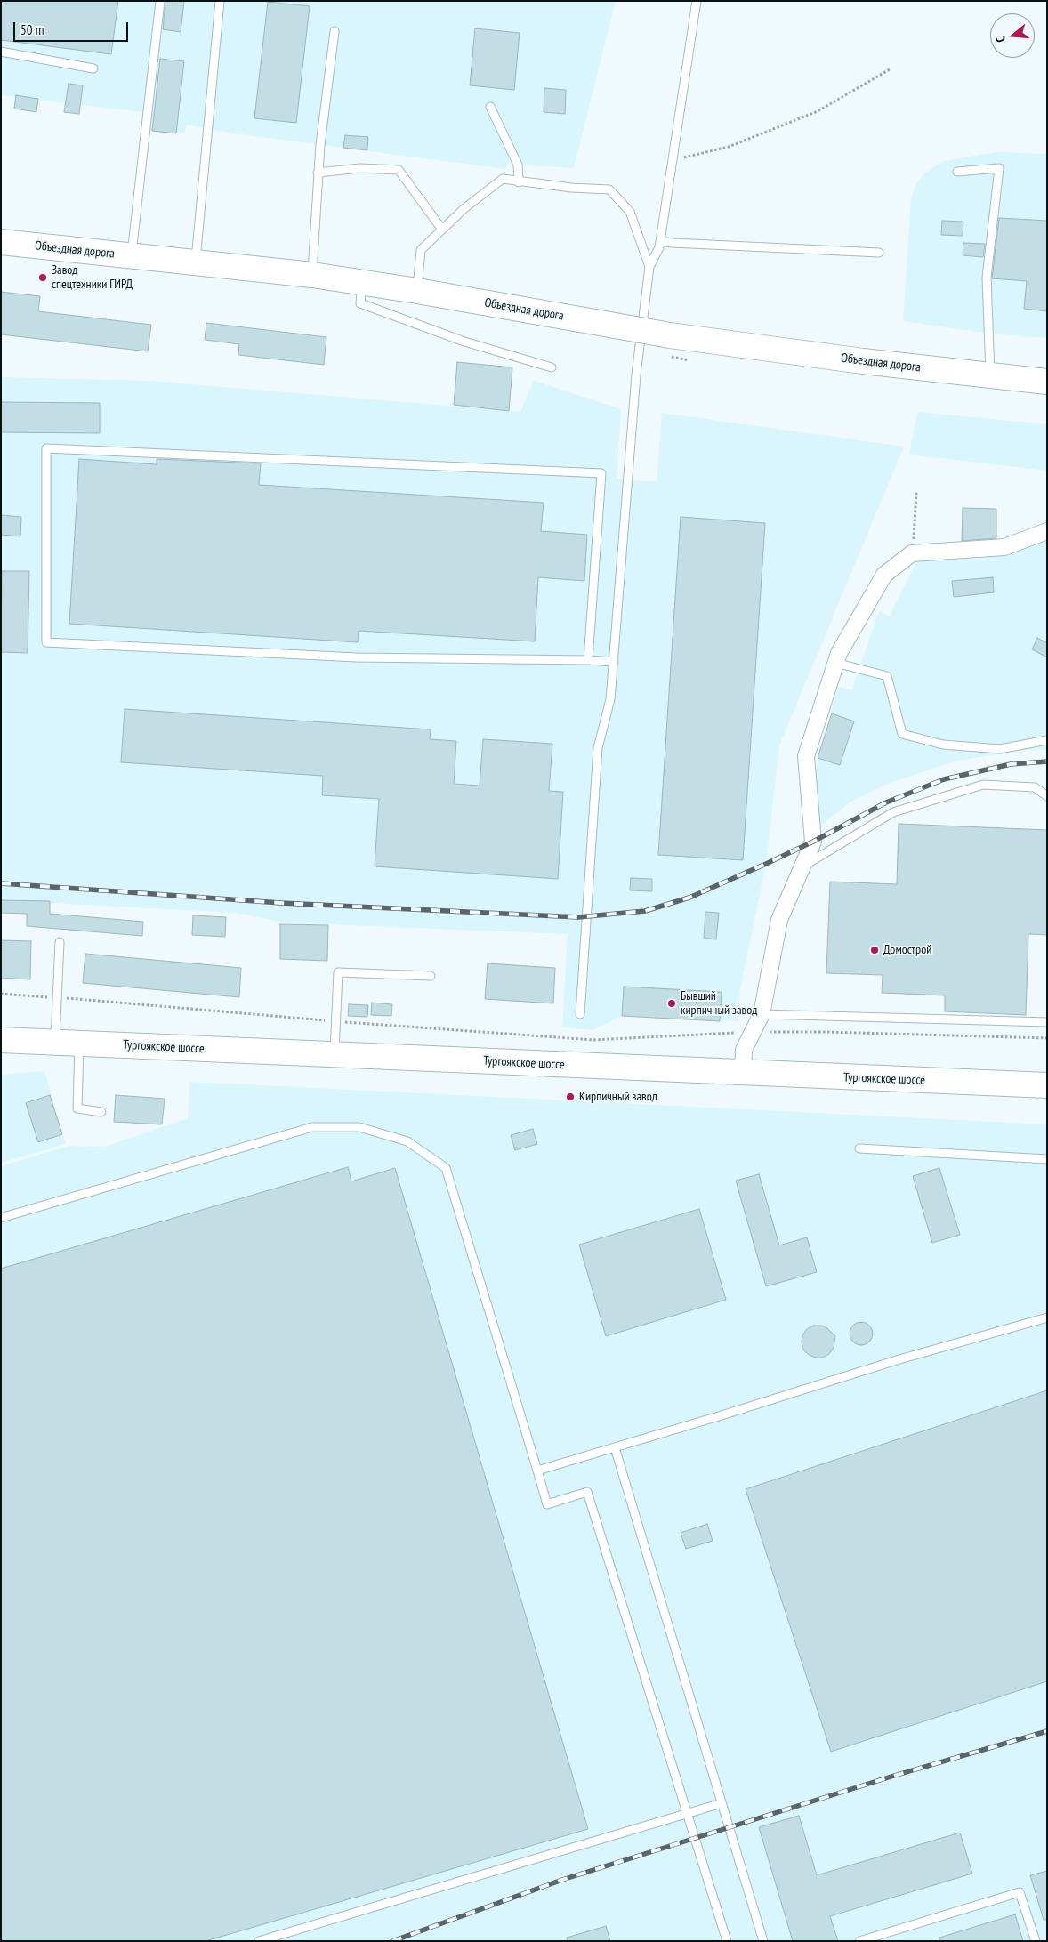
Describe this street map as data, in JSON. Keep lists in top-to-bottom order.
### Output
{
  "streets": {
    "main road": ["Объездная дорога", "Тургоякское шоссе"]
  },
  "places": [
    "Завод спецтехники ГИРД",
    "Домострой",
    "Бывший кирпичный завод",
    "Кирпичный завод"
  ],
  "scale_bar": "50 m",
  "north": "left"
}
